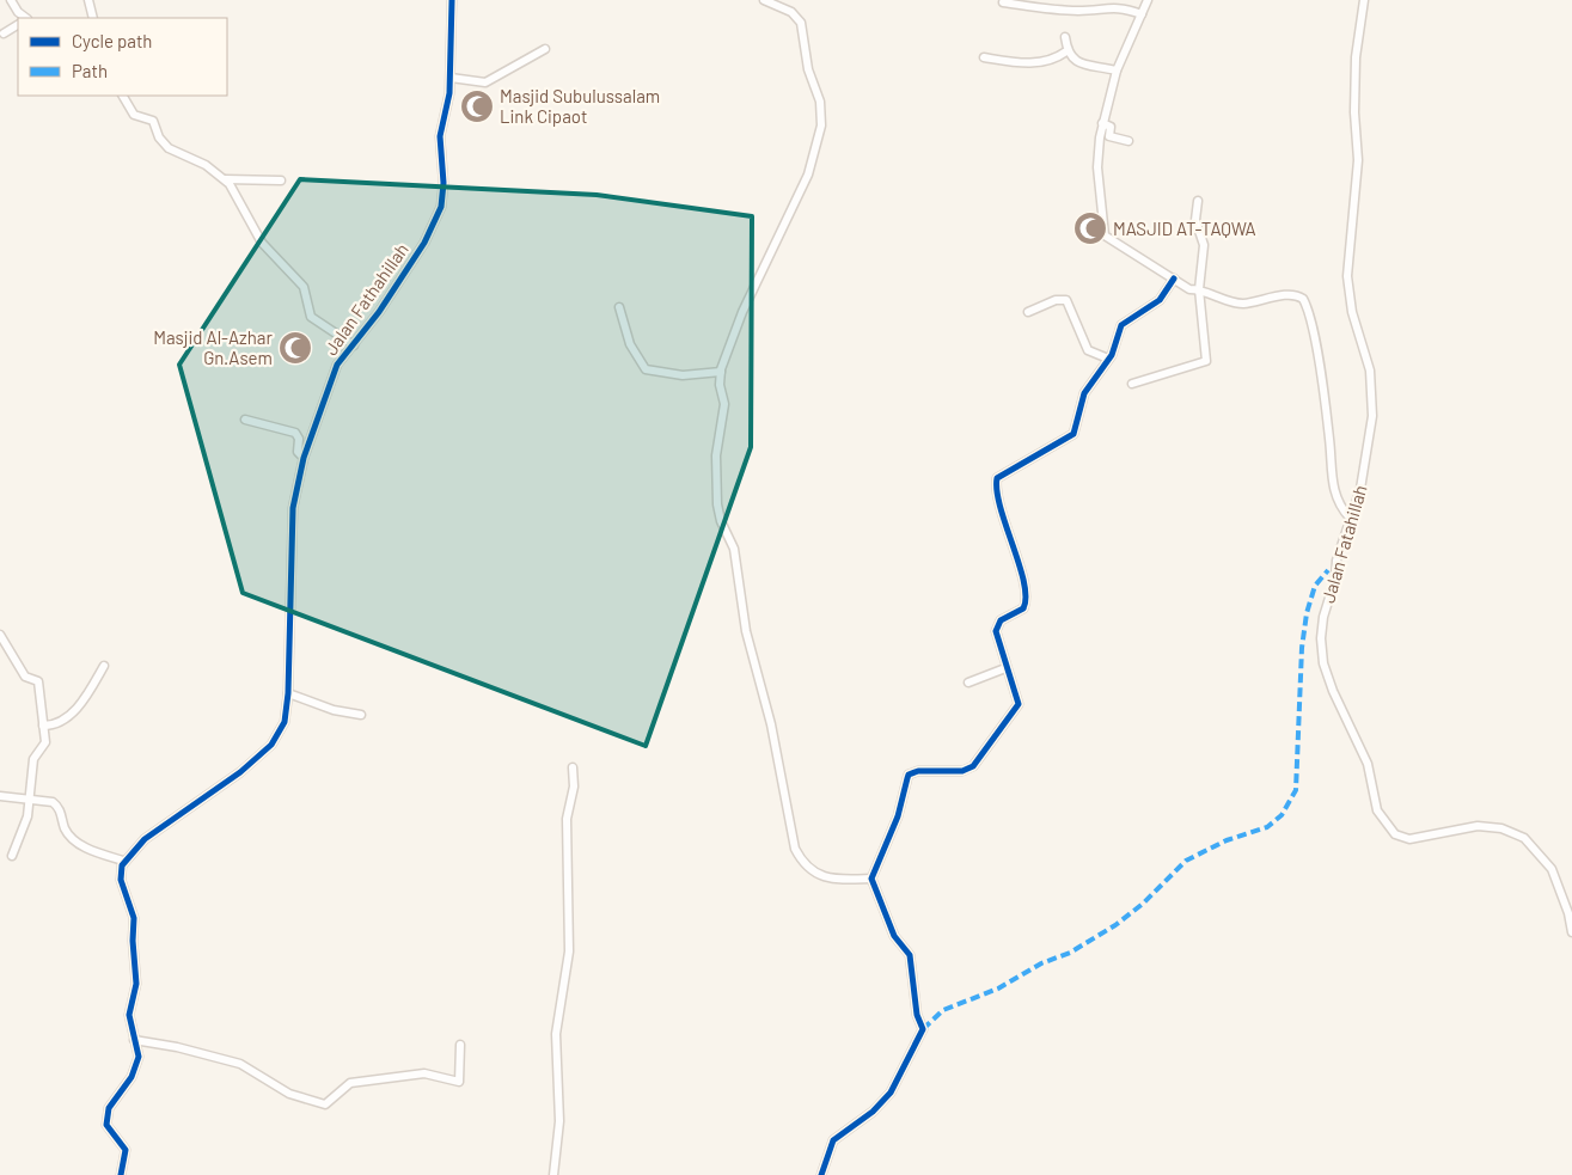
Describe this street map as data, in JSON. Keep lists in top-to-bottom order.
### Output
{
  "streets": {
    "street": ["Jalan Fathahillah", "Jalan Fatahillah"]
  },
  "places": {
    "mosque": ["Masjid Subulussalam Link Cipaot", "MASJID AT-TAQWA", "Masjid Al-Azhar Gn.Asem"]
  },
  "legend": ["Cycle path", "Path"]
}
